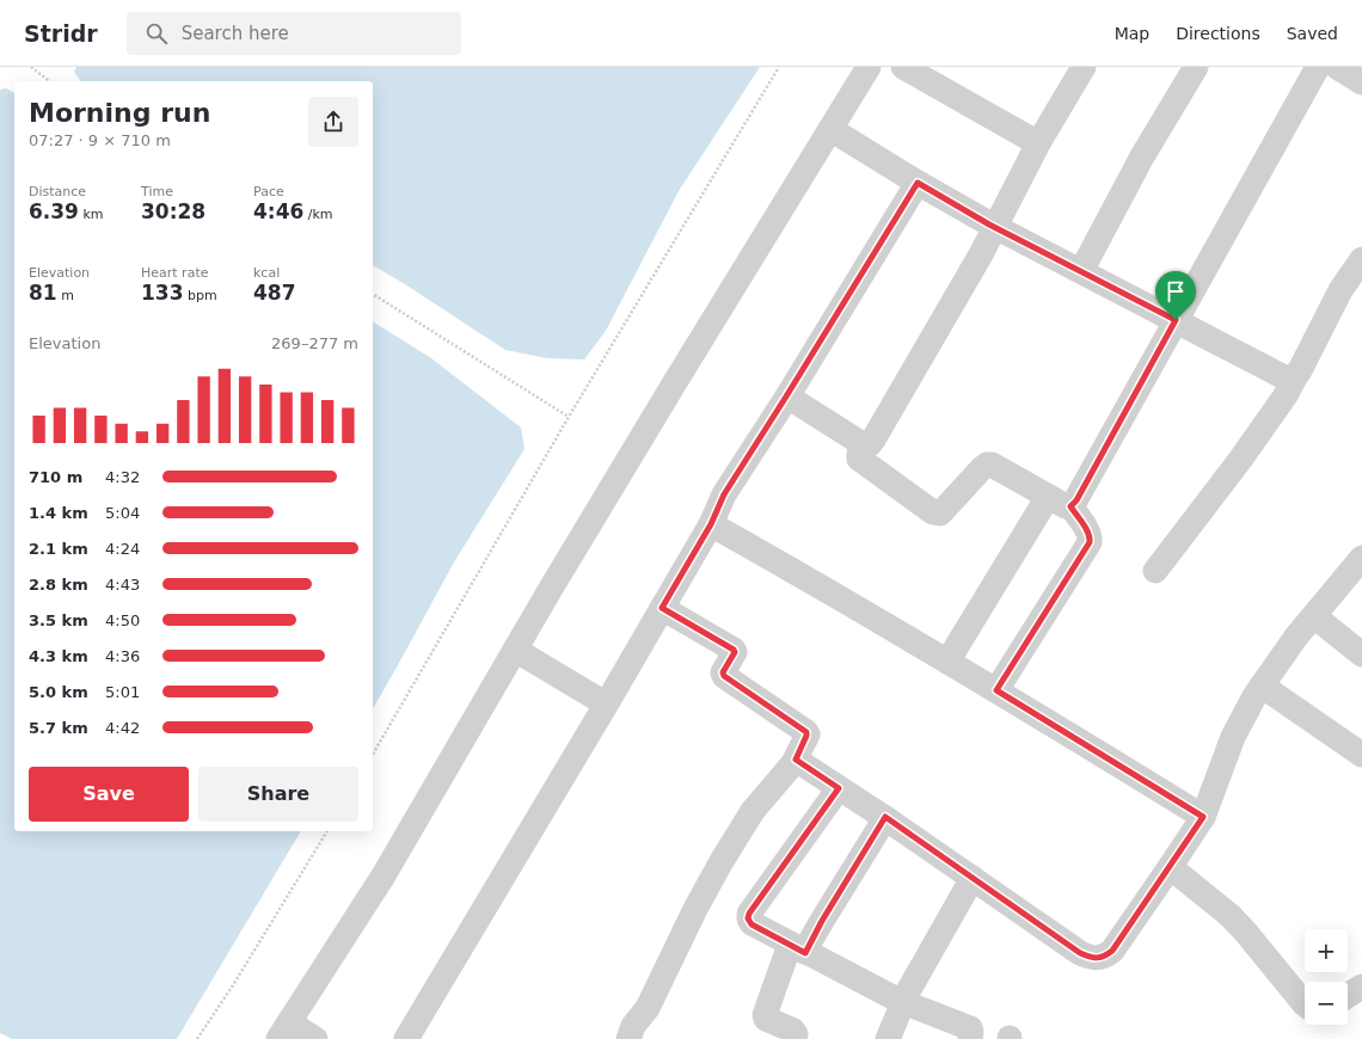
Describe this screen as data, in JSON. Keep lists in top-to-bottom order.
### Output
{
  "page": {
    "header": "Stridr",
    "search": "Search here",
    "nav": ["Map", "Directions", "Saved"],
    "heading": ["Morning run", "07:27 · 9 × 710 m"],
    "stats": [
      ["Distance", "6.39 km"],
      ["Time", "30:28"],
      ["Pace", "4:46 /km"],
      ["Elevation", "81 m"],
      ["Heart rate", "133 bpm"],
      ["kcal", "487"]
    ],
    "chart": ["Elevation", "269–277 m"],
    "list": [
      {
        "name": "710 m",
        "note": "4:32"
      },
      {
        "name": "1.4 km",
        "note": "5:04"
      },
      {
        "name": "2.1 km",
        "note": "4:24"
      },
      {
        "name": "2.8 km",
        "note": "4:43"
      },
      {
        "name": "3.5 km",
        "note": "4:50"
      },
      {
        "name": "4.3 km",
        "note": "4:36"
      },
      {
        "name": "5.0 km",
        "note": "5:01"
      },
      {
        "name": "5.7 km",
        "note": "4:42"
      }
    ],
    "buttons": ["Save", "Share"],
    "map_buttons": ["+", "−"]
  }
}
